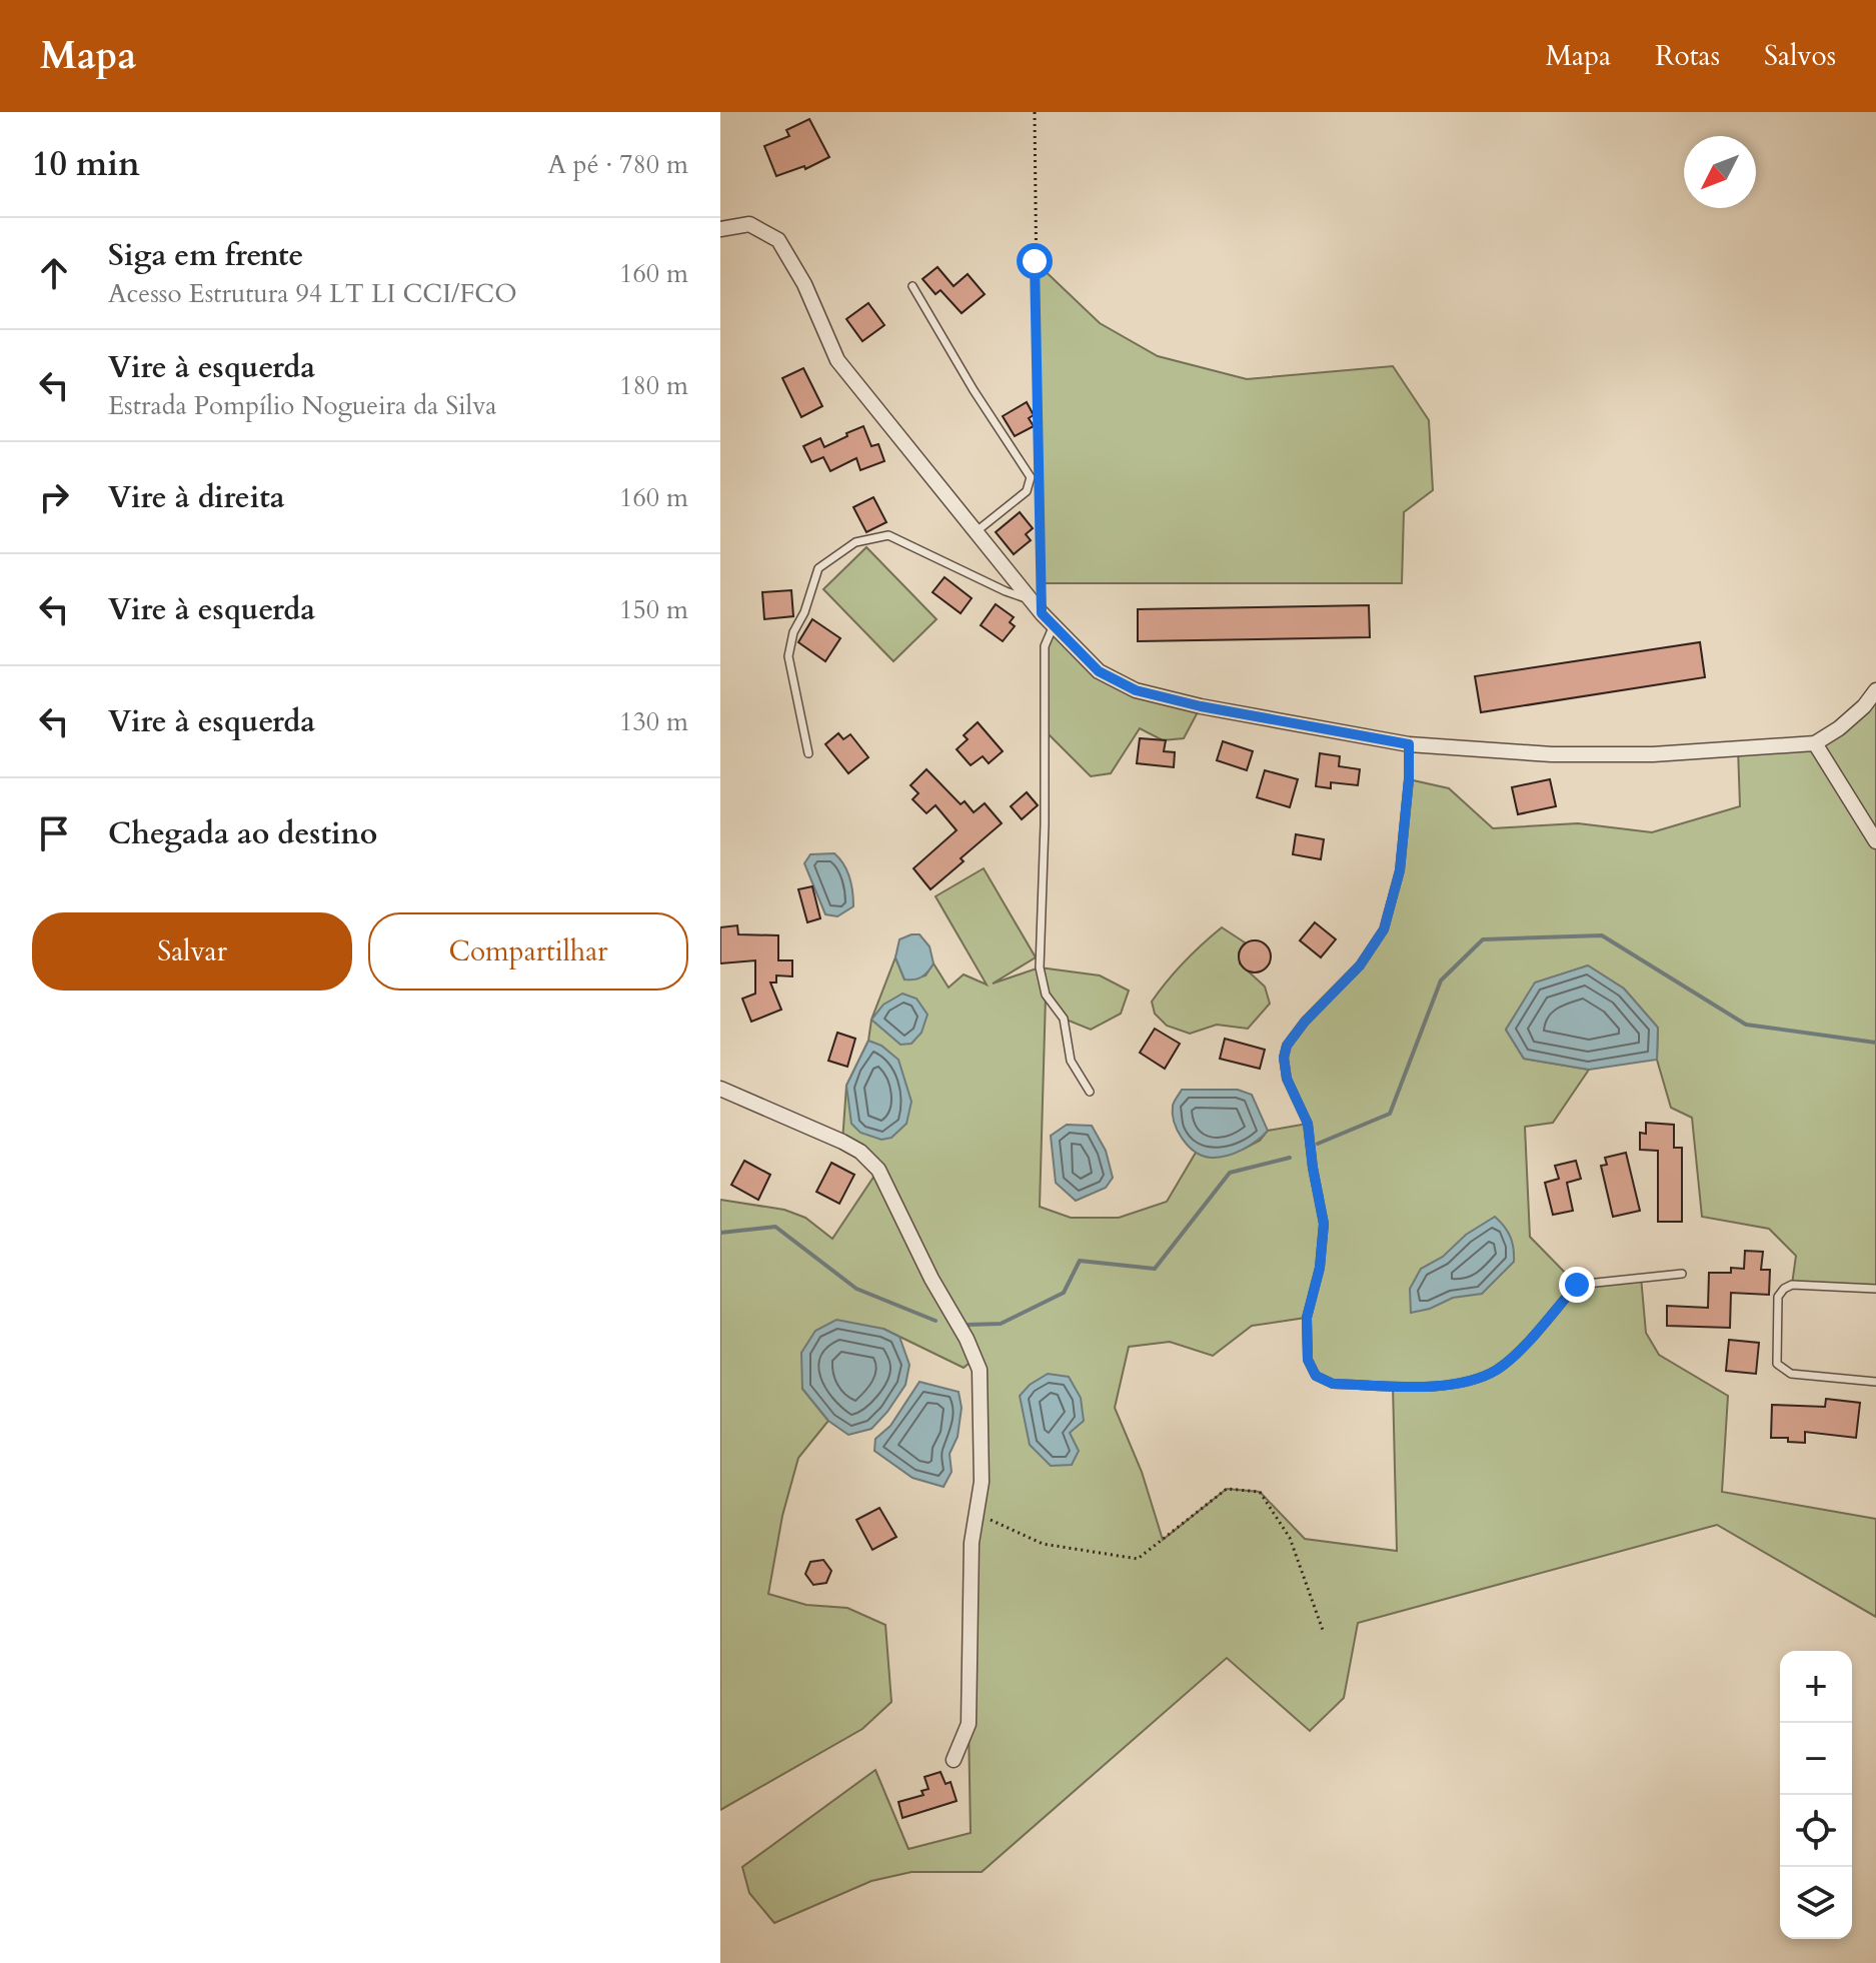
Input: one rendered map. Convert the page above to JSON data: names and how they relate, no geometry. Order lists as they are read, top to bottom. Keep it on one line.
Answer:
{"north":"bottom left","page":{"header":"Mapa","nav":["Mapa","Rotas","Salvos"],"heading":["10 min","A pé · 780 m"],"list":[["Siga em frente","Acesso Estrutura 94 LT LI CCI/FCO","160 m"],["Vire à esquerda","Estrada Pompílio Nogueira da Silva","180 m"],["Vire à direita","160 m"],["Vire à esquerda","150 m"],["Vire à esquerda","130 m"],"Chegada ao destino"],"buttons":["Salvar","Compartilhar"],"map_buttons":["+","−"]}}
